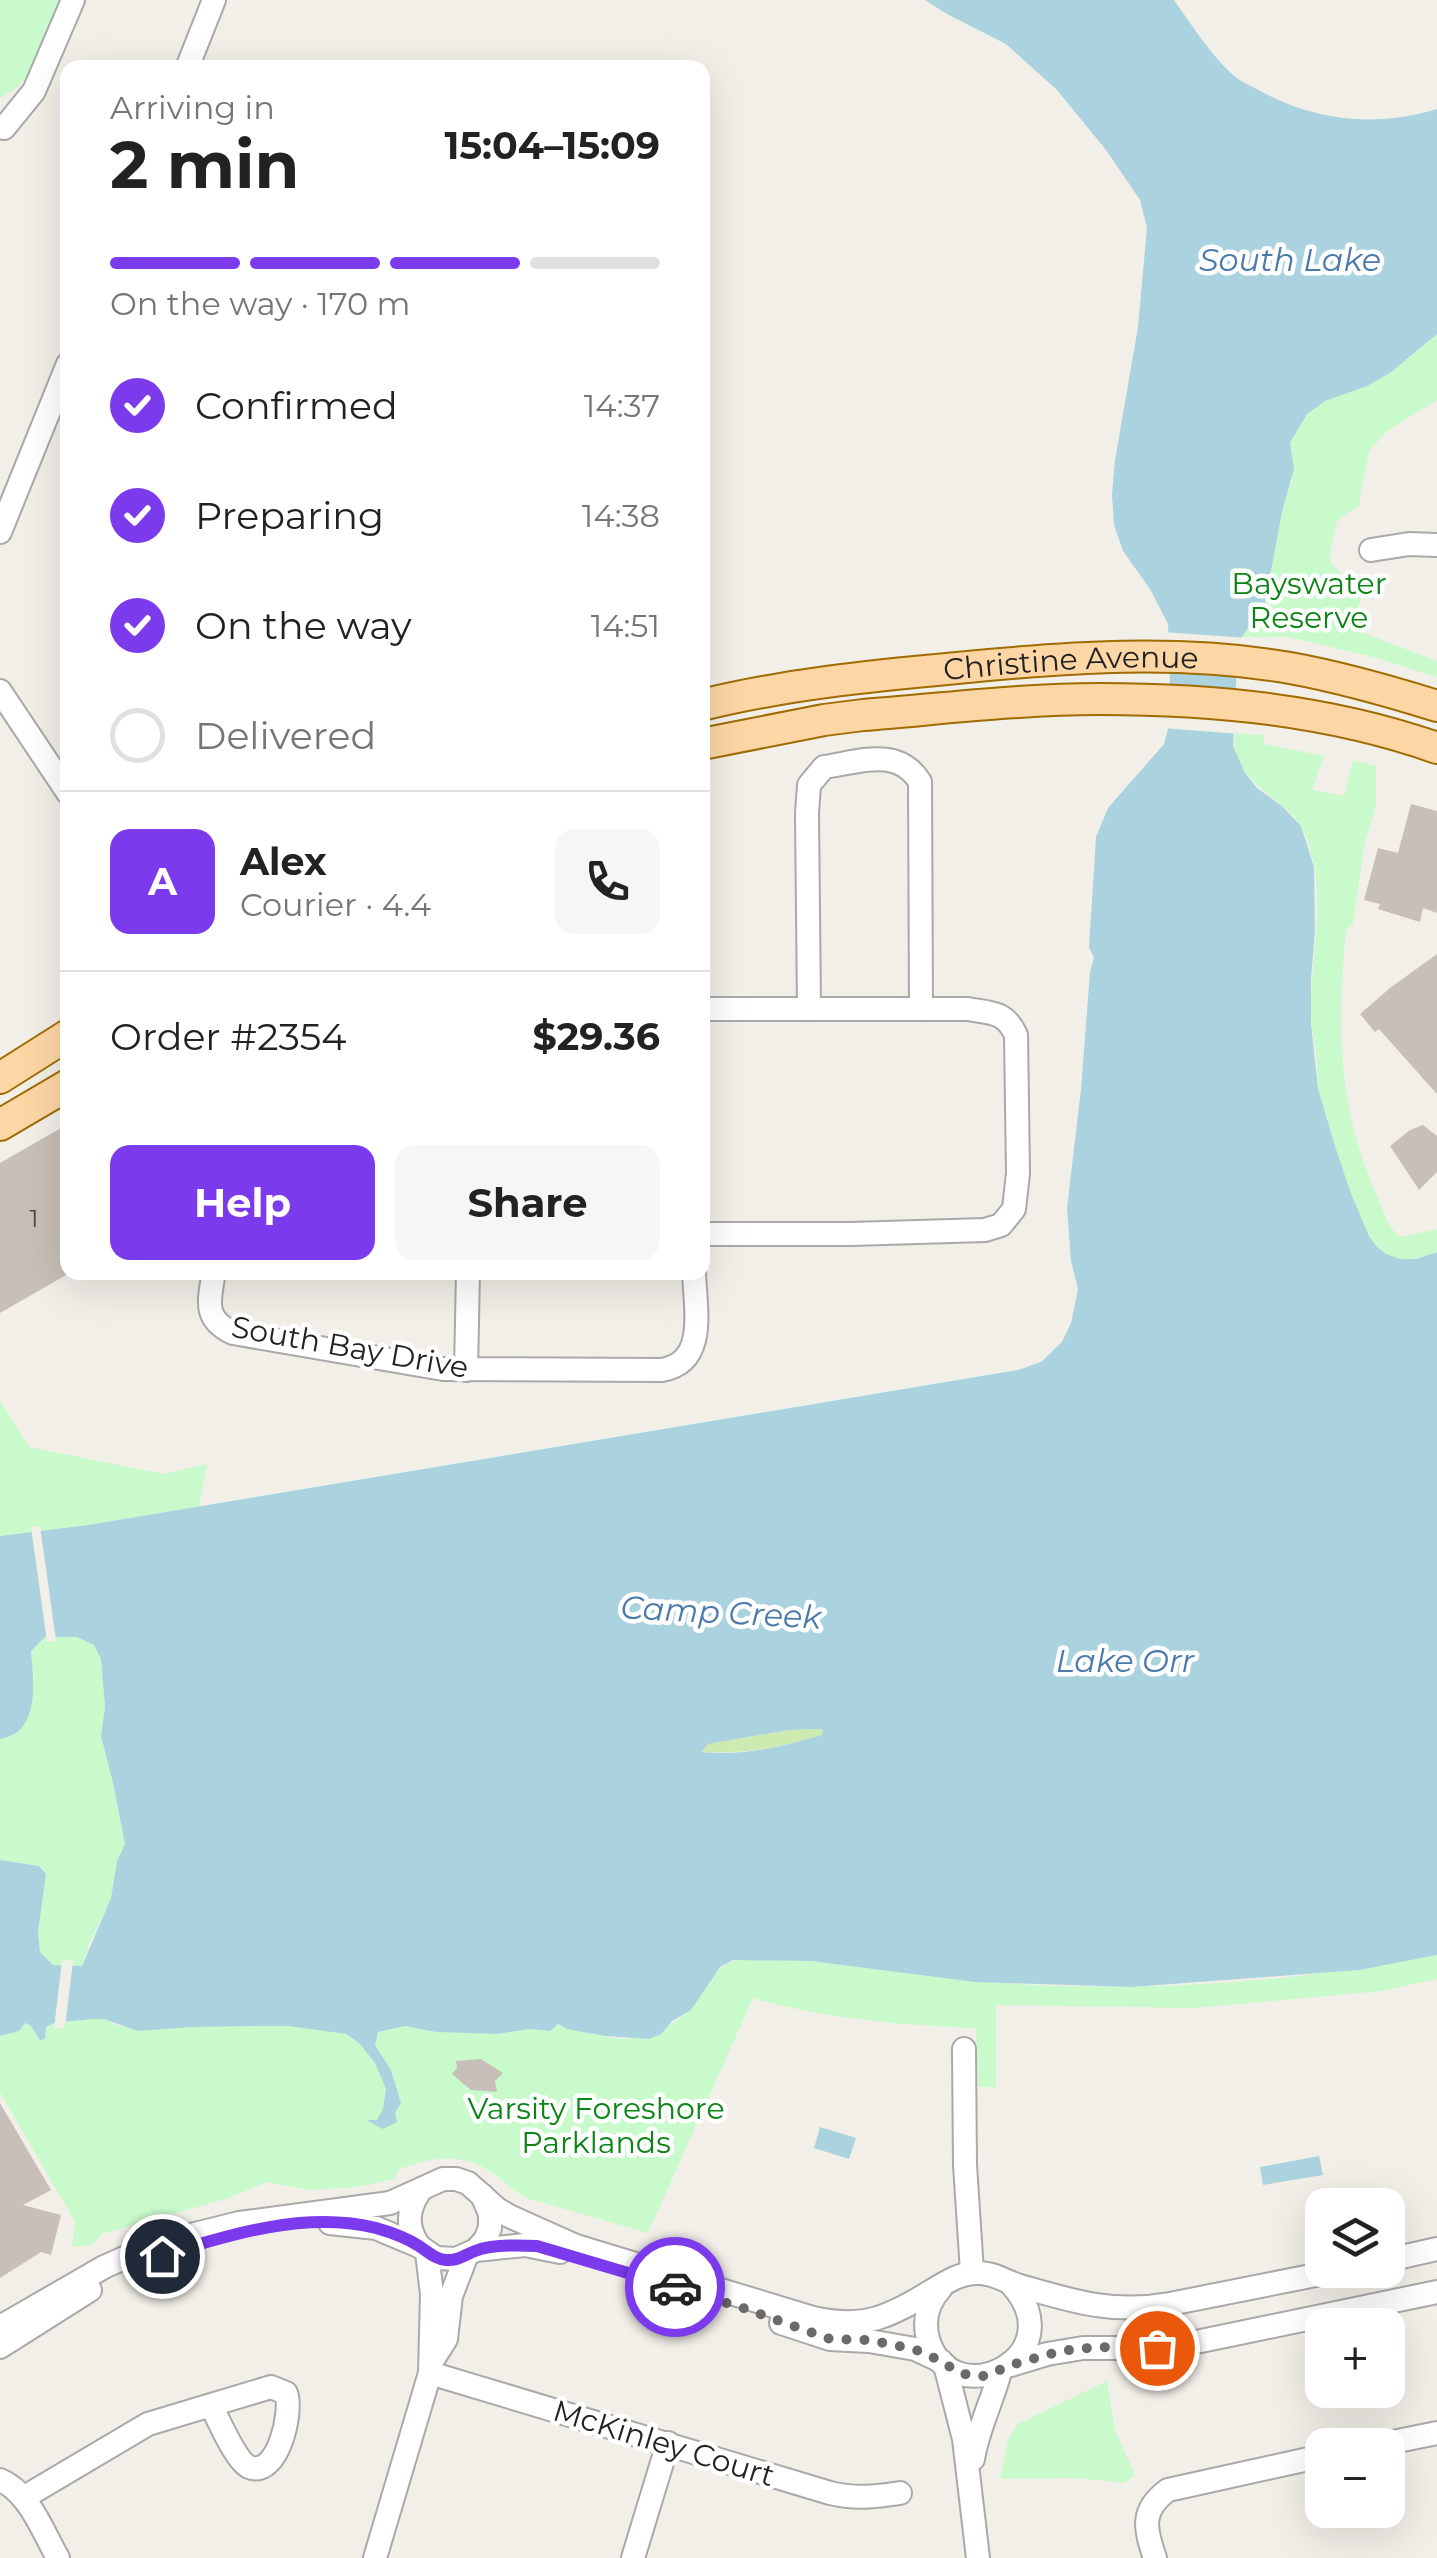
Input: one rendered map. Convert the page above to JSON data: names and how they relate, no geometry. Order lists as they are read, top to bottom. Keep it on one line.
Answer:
{"streets":{"main road":["Christine Avenue"],"street":["South Bay Drive","McKinley Court"]},"water":["South Lake","Camp Creek","Lake Orr"],"parks":["Bayswater Reserve","Varsity Foreshore Parklands"],"house_numbers":["1"],"page":{"heading":["2 min","Arriving in","15:04–15:09"],"panel":["Alex","Courier · 4.4","Order #2354","$29.36"],"bar":"On the way · 170 m","list":[["Confirmed","14:37"],["Preparing","14:38"],["On the way","14:51"],"Delivered"],"round":"A","buttons":["Help","Share"],"map_buttons":["+","−"]}}
